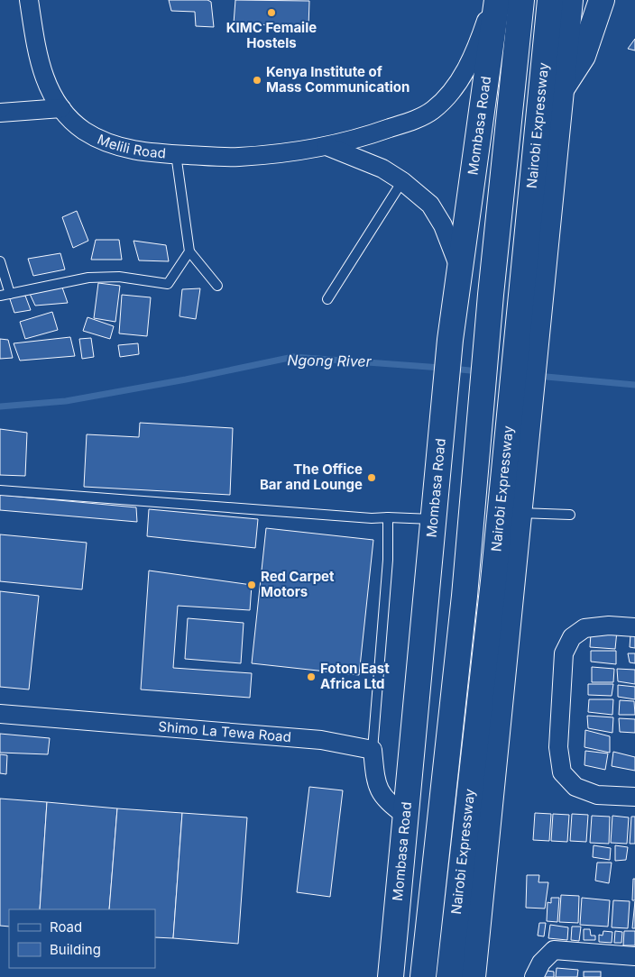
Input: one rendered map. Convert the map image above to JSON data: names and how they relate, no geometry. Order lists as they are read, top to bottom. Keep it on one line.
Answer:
{"streets":{"highway":["Mombasa Road","Nairobi Expressway"],"street":["Melili Road","Shimo La Tewa Road"]},"crossings":[["Mombasa Road","Melili Road"]],"water":["Ngong River"],"places":["KIMC Femaile Hostels","Kenya Institute of Mass Communication","The Office Bar and Lounge","Red Carpet Motors","Foton East Africa Ltd"],"legend":["Road","Building"]}
